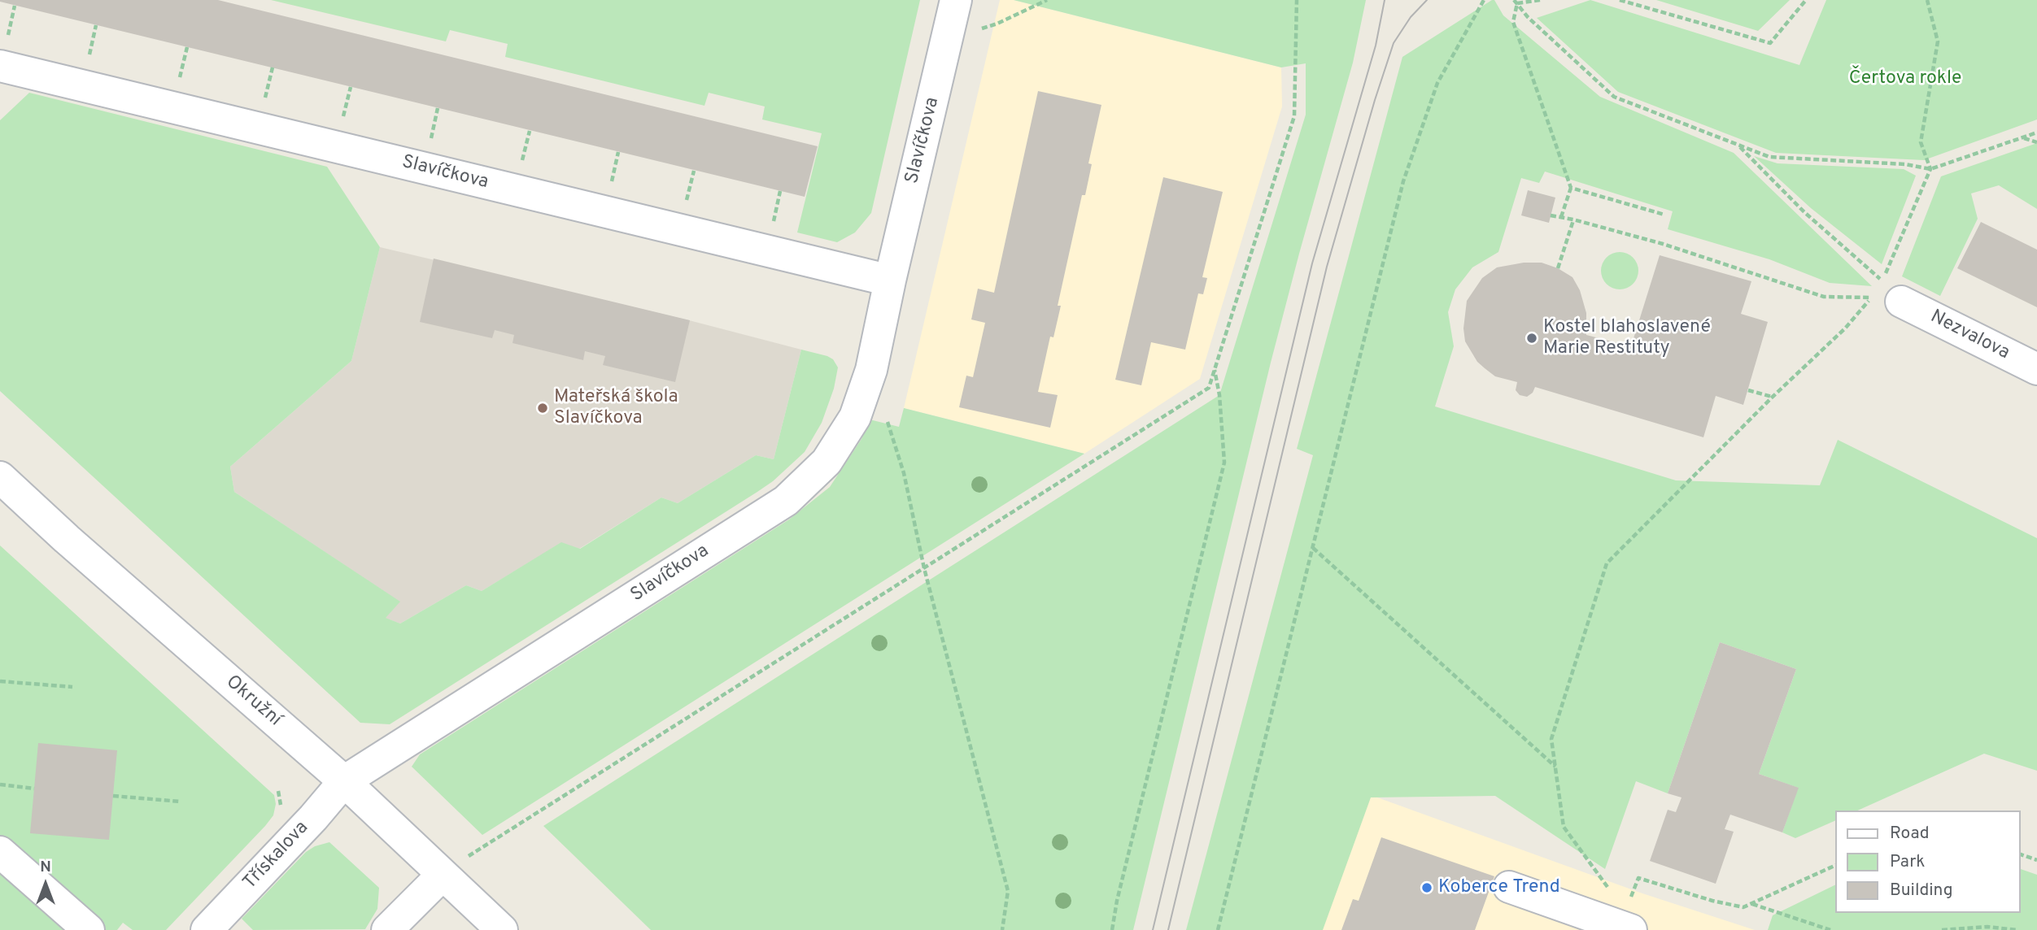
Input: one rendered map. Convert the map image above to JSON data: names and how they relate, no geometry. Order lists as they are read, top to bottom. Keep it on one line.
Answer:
{"streets":{"street":["Slavíčkova","Nezvalova","Okružní","Třískalova"]},"crossings":[["Slavíčkova","Okružní"],["Slavíčkova","Třískalova"],["Okružní","Třískalova"]],"parks":["Čertova rokle"],"places":["Kostel blahoslavené Marie Restituty","Mateřská škola Slavíčkova","Koberce Trend"],"legend":["Road","Park","Building"],"north":"top"}
